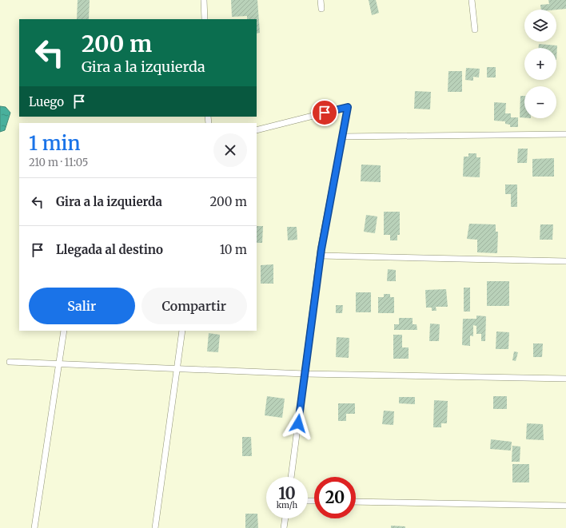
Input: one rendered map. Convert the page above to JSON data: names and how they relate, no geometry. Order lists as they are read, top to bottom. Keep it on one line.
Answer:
{"page":{"map_buttons":["+","−"],"turn":["200 m","Gira a la izquierda"],"then":"Luego","heading":["1 min","210 m · 11:05"],"list":[{"name":"Gira a la izquierda","value":"200 m"},{"name":"Llegada al destino","value":"10 m"}],"buttons":["Salir","Compartir"],"speed":"10 km/h","limit":"20"}}
